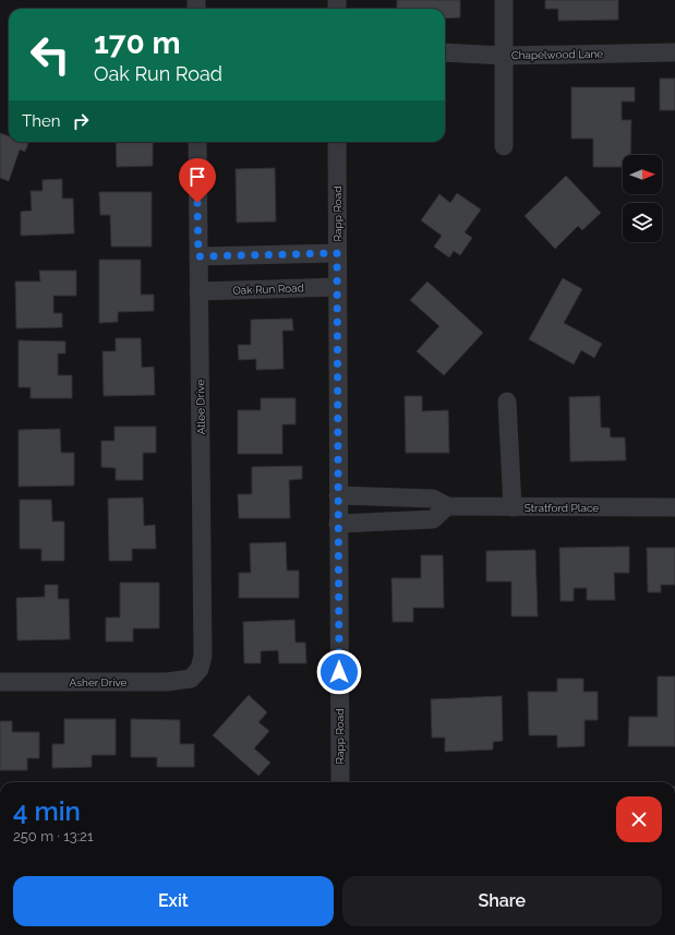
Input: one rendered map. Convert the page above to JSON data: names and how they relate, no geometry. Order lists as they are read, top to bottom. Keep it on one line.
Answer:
{"streets":{"street":["Chapelwood Lane","Rapp Road","Oak Run Road","Atlee Drive","Stratford Place","Asher Drive"]},"crossings":[["Rapp Road","Oak Run Road"],["Rapp Road","Stratford Place"],["Oak Run Road","Atlee Drive"],["Atlee Drive","Asher Drive"]],"north":"right","page":{"turn":["170 m","Oak Run Road"],"then":"Then","heading":["4 min","250 m · 13:21"],"buttons":["Exit","Share"]}}
